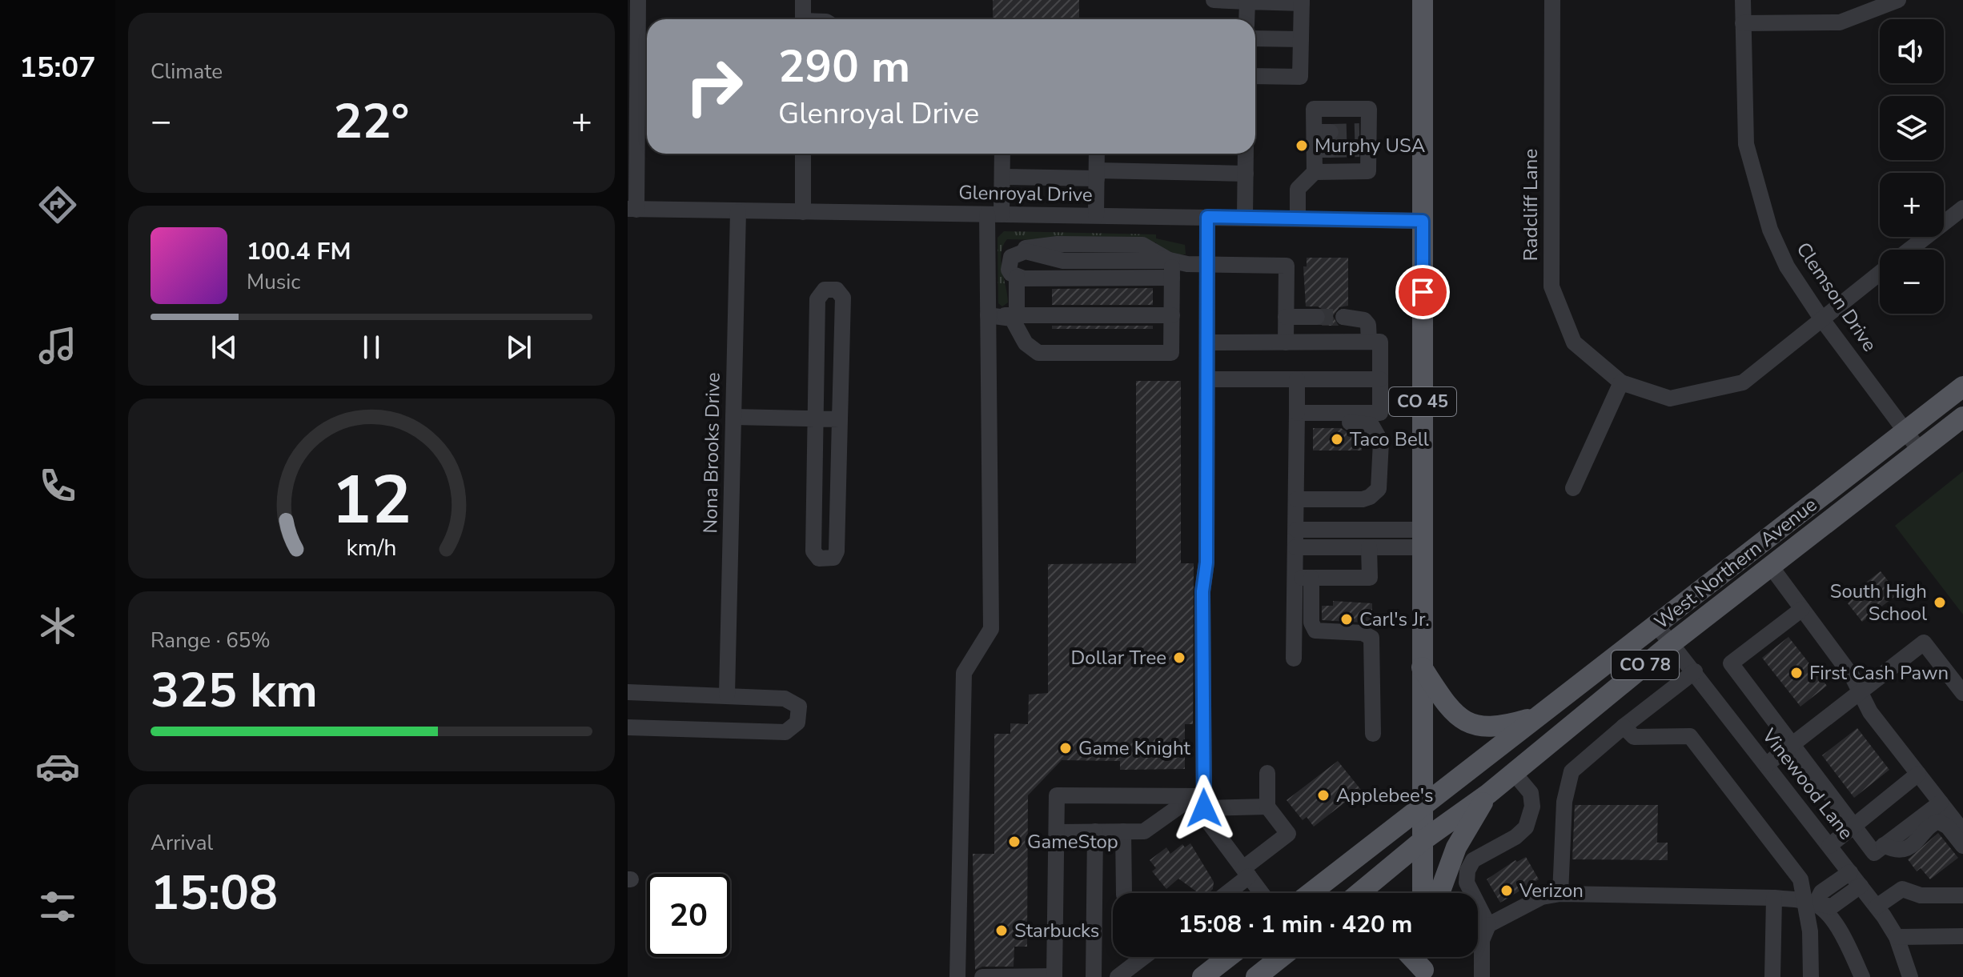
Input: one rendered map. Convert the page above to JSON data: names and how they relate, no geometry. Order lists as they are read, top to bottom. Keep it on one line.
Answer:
{"streets":{"main road":["CO 45","West Northern Avenue","CO 78"],"street":["Glenroyal Drive","Radcliff Lane","Clemson Drive","Nona Brooks Drive","Vinewood Lane"]},"crossings":[["Glenroyal Drive","CO 45"],["Glenroyal Drive","Nona Brooks Drive"],["Radcliff Lane","Clemson Drive"],["Clemson Drive","West Northern Avenue"],["CO 45","West Northern Avenue"],["West Northern Avenue","Vinewood Lane"]],"places":["Murphy USA","Taco Bell","South High School","Carl's Jr.","Dollar Tree","First Cash Pawn","Game Knight","Applebee's","GameStop","Verizon","Starbucks"],"page":{"tabs":"15:07","tile":["Climate",["Range · 65%","325 km"],["Arrival","15:08"]],"map_buttons":["+","−"],"turn":["290 m","Glenroyal Drive"],"heat":["−","22°","+"],"song":["100.4 FM","Music"],"limit":"20","trip":"15:08 · 1 min · 420 m","gauge":["12","km/h"]}}
